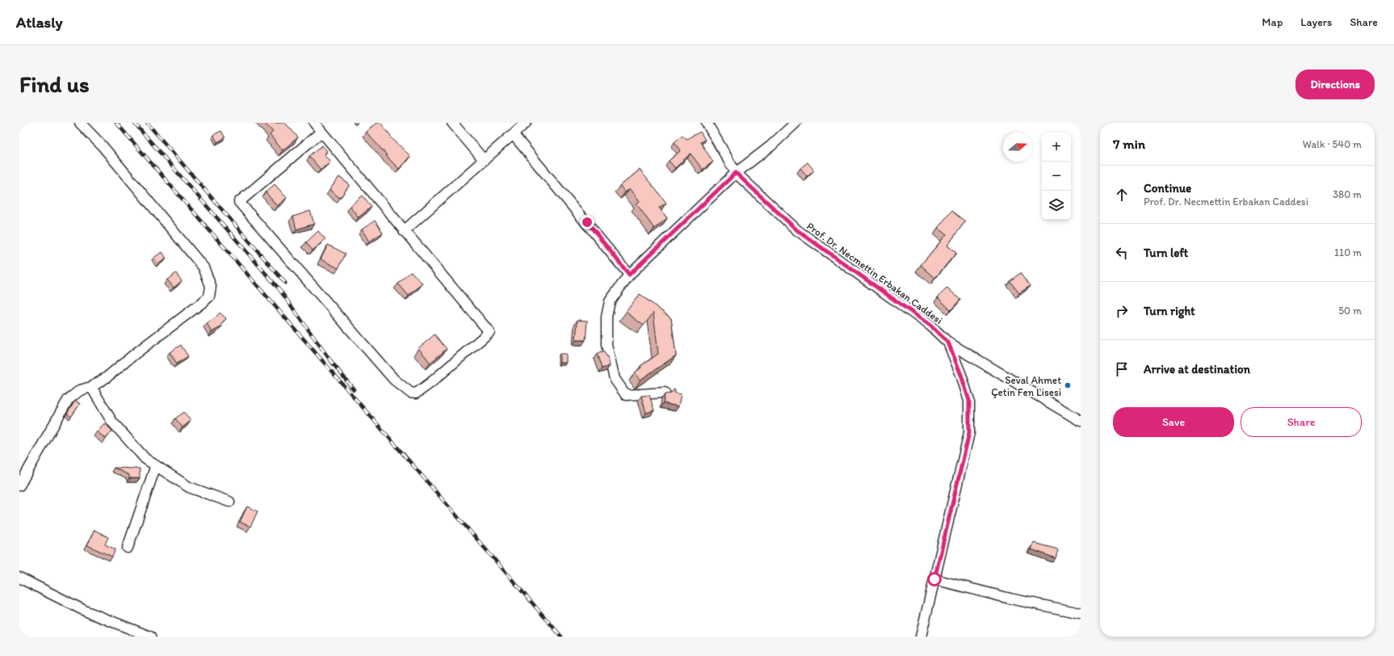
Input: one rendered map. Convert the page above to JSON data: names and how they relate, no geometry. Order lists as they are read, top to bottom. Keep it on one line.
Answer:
{"streets":{"street":["Prof. Dr. Necmettin Erbakan Caddesi"]},"places":["Seval Ahmet Çetin Fen Lisesi"],"north":"right","page":{"header":"Atlasly","nav":["Map","Layers","Share"],"buttons":["Directions",["Save","Share"]],"title":"Find us","heading":["7 min","Walk · 540 m"],"map_buttons":["+","−"],"list":[["Continue","Prof. Dr. Necmettin Erbakan Caddesi","380 m"],["Turn left","110 m"],["Turn right","50 m"],"Arrive at destination"]}}
